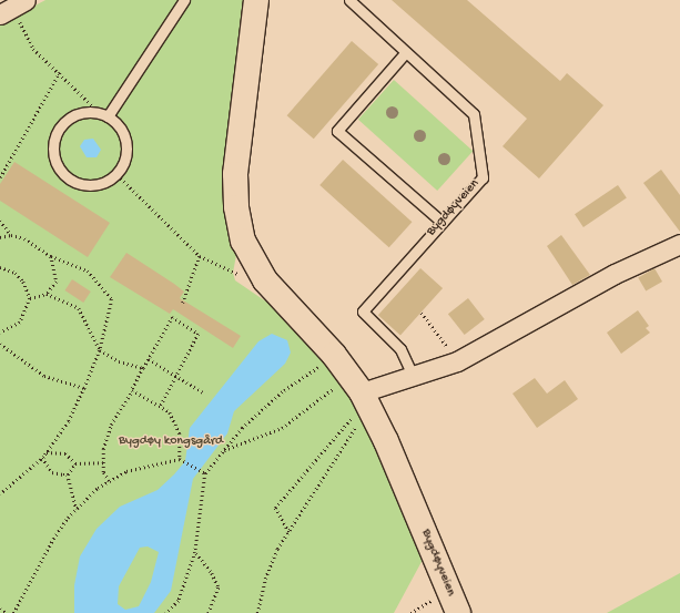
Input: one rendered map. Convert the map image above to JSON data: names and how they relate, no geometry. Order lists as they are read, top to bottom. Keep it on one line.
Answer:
{"streets":{"street":["Bygdøyveien"]},"parks":["Bygdøy kongsgård"]}
